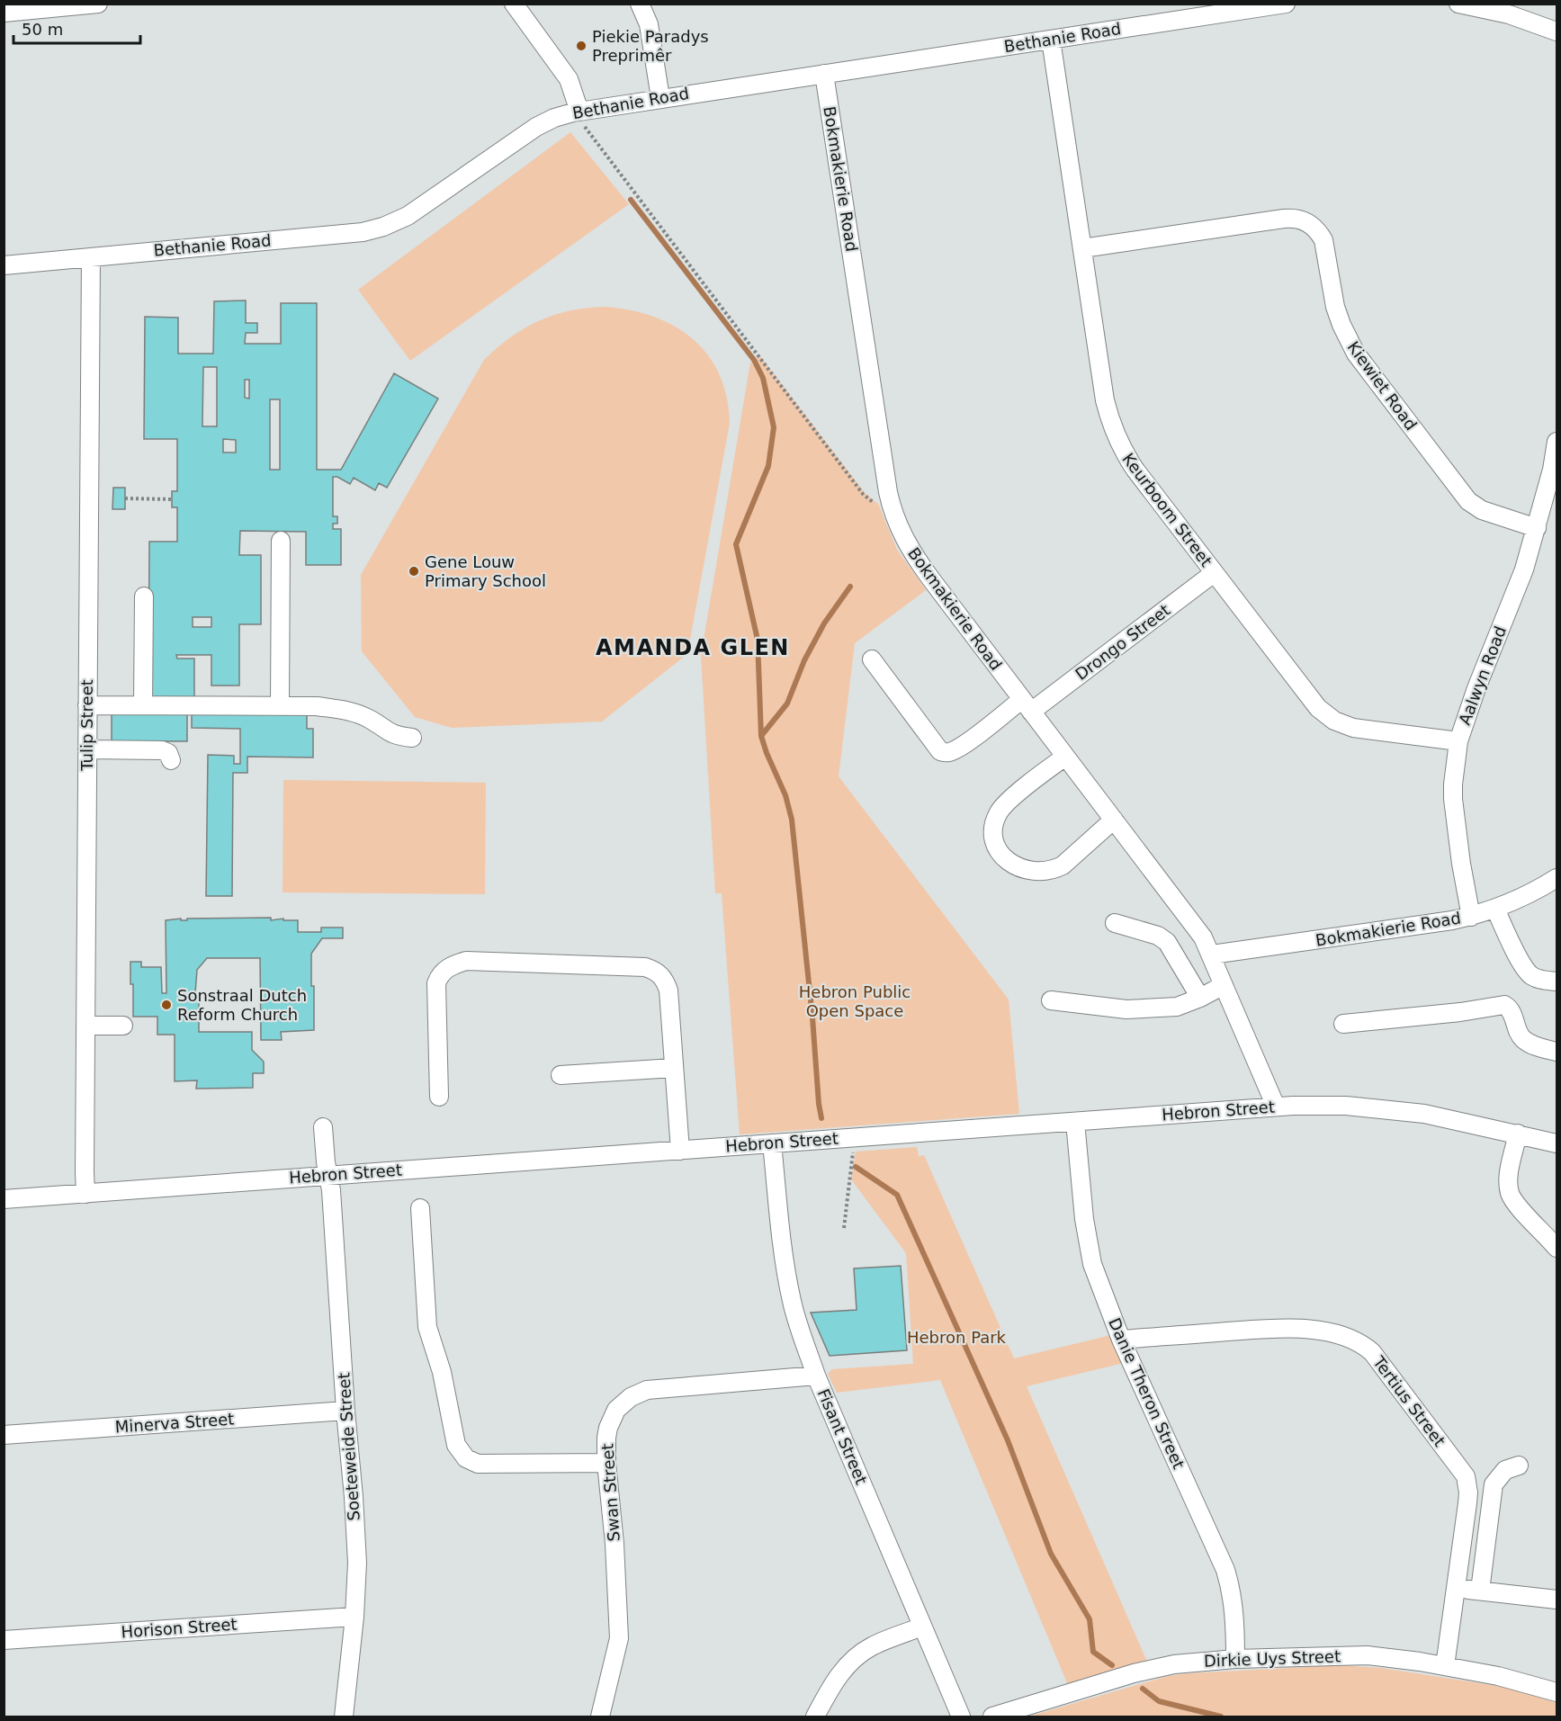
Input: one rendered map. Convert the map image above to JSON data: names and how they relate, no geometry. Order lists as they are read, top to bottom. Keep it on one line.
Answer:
{"streets":{"street":["Bethanie Road","Bokmakierie Road","Kiewiet Road","Keurboom Street","Drongo Street","Aalwyn Road","Tulip Street","Hebron Street","Danie Theron Street","Tertius Street","Minerva Street","Fisant Street","Soeteweide Street","Swan Street","Horison Street","Dirkie Uys Street"]},"crossings":[["Bethanie Road","Bokmakierie Road"],["Bethanie Road","Keurboom Street"],["Bethanie Road","Tulip Street"],["Bokmakierie Road","Drongo Street"],["Bokmakierie Road","Aalwyn Road"],["Bokmakierie Road","Hebron Street"],["Kiewiet Road","Keurboom Street"],["Kiewiet Road","Aalwyn Road"],["Keurboom Street","Drongo Street"],["Keurboom Street","Aalwyn Road"],["Tulip Street","Hebron Street"],["Hebron Street","Danie Theron Street"],["Hebron Street","Fisant Street"],["Hebron Street","Soeteweide Street"],["Danie Theron Street","Tertius Street"],["Danie Theron Street","Dirkie Uys Street"],["Tertius Street","Dirkie Uys Street"],["Minerva Street","Soeteweide Street"],["Fisant Street","Swan Street"],["Soeteweide Street","Horison Street"]],"districts":["AMANDA GLEN"],"parks":["Hebron Public Open Space","Hebron Park"],"places":["Piekie Paradys Preprimêr","Gene Louw Primary School","Sonstraal Dutch Reform Church"],"scale_bar":"50 m"}
